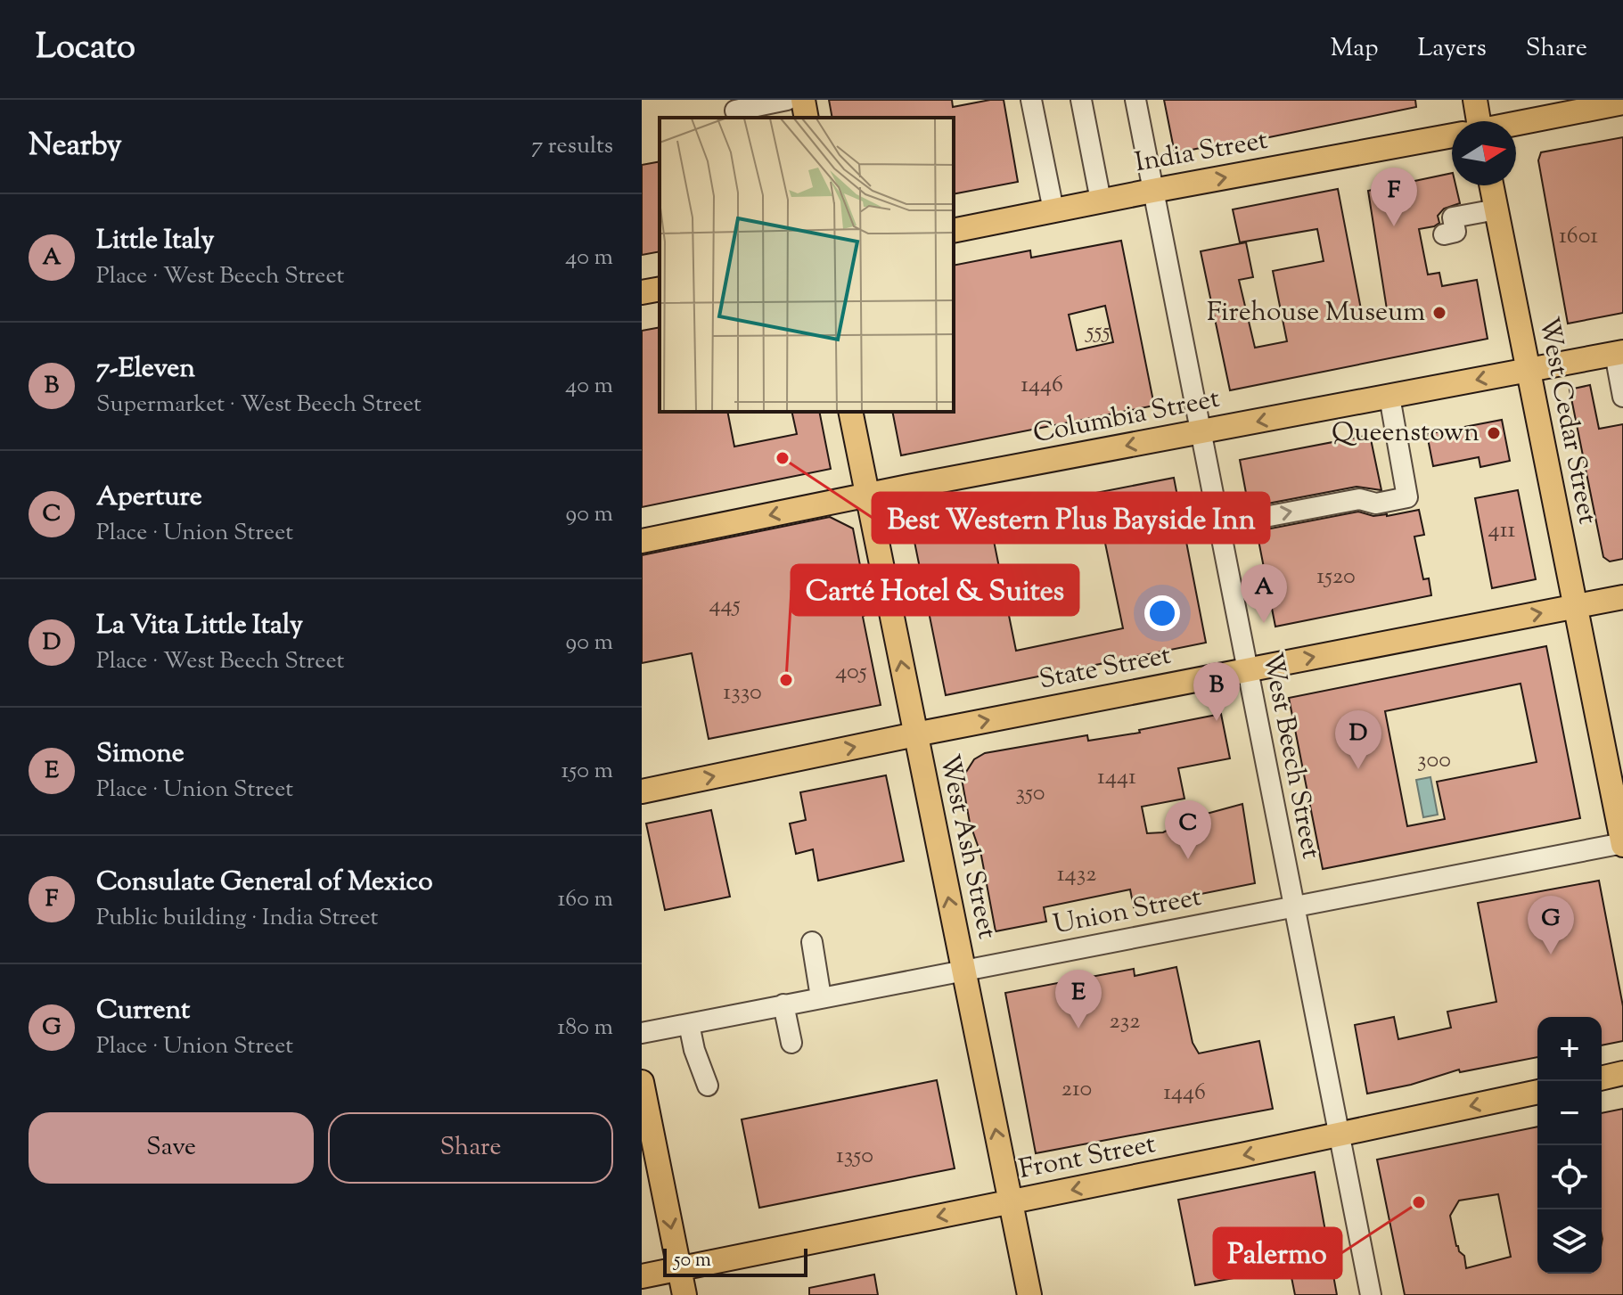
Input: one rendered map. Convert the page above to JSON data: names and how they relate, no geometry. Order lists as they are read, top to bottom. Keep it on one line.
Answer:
{"streets":{"main road":["India Street","Columbia Street","West Cedar Street","State Street","West Ash Street","Front Street"],"street":["West Beech Street","Union Street"]},"crossings":[["India Street","West Beech Street"],["Columbia Street","West Cedar Street"],["Columbia Street","West Beech Street"],["Columbia Street","West Ash Street"],["West Cedar Street","State Street"],["West Cedar Street","Union Street"],["State Street","West Beech Street"],["State Street","West Ash Street"],["West Beech Street","Union Street"],["West Beech Street","Front Street"],["West Ash Street","Union Street"],["West Ash Street","Front Street"]],"one_way":["India Street","Columbia Street","State Street","West Ash Street","Front Street"],"places":["Firehouse Museum","Queenstown","Best Western Plus Bayside Inn","Carté Hotel & Suites","Palermo"],"house_numbers":["1601","555","1446","411","1520","445","405","1330","300","1441","350","1432","232","210","1446","1350"],"scale_bar":"50 m","north":"right","page":{"header":"Locato","nav":["Map","Layers","Share"],"heading":["Nearby","7 results"],"pins":["F","A","B","D","C","G","E"],"list":[{"mark":"A","name":"Little Italy","note":"Place · West Beech Street","value":"40 m"},{"mark":"B","name":"7-Eleven","note":"Supermarket · West Beech Street","value":"40 m"},{"mark":"C","name":"Aperture","note":"Place · Union Street","value":"90 m"},{"mark":"D","name":"La Vita Little Italy","note":"Place · West Beech Street","value":"90 m"},{"mark":"E","name":"Simone","note":"Place · Union Street","value":"150 m"},{"mark":"F","name":"Consulate General of Mexico","note":"Public building · India Street","value":"160 m"},{"mark":"G","name":"Current","note":"Place · Union Street","value":"180 m"}],"map_buttons":["+","−"],"buttons":["Save","Share"],"scale":"50 m"}}
